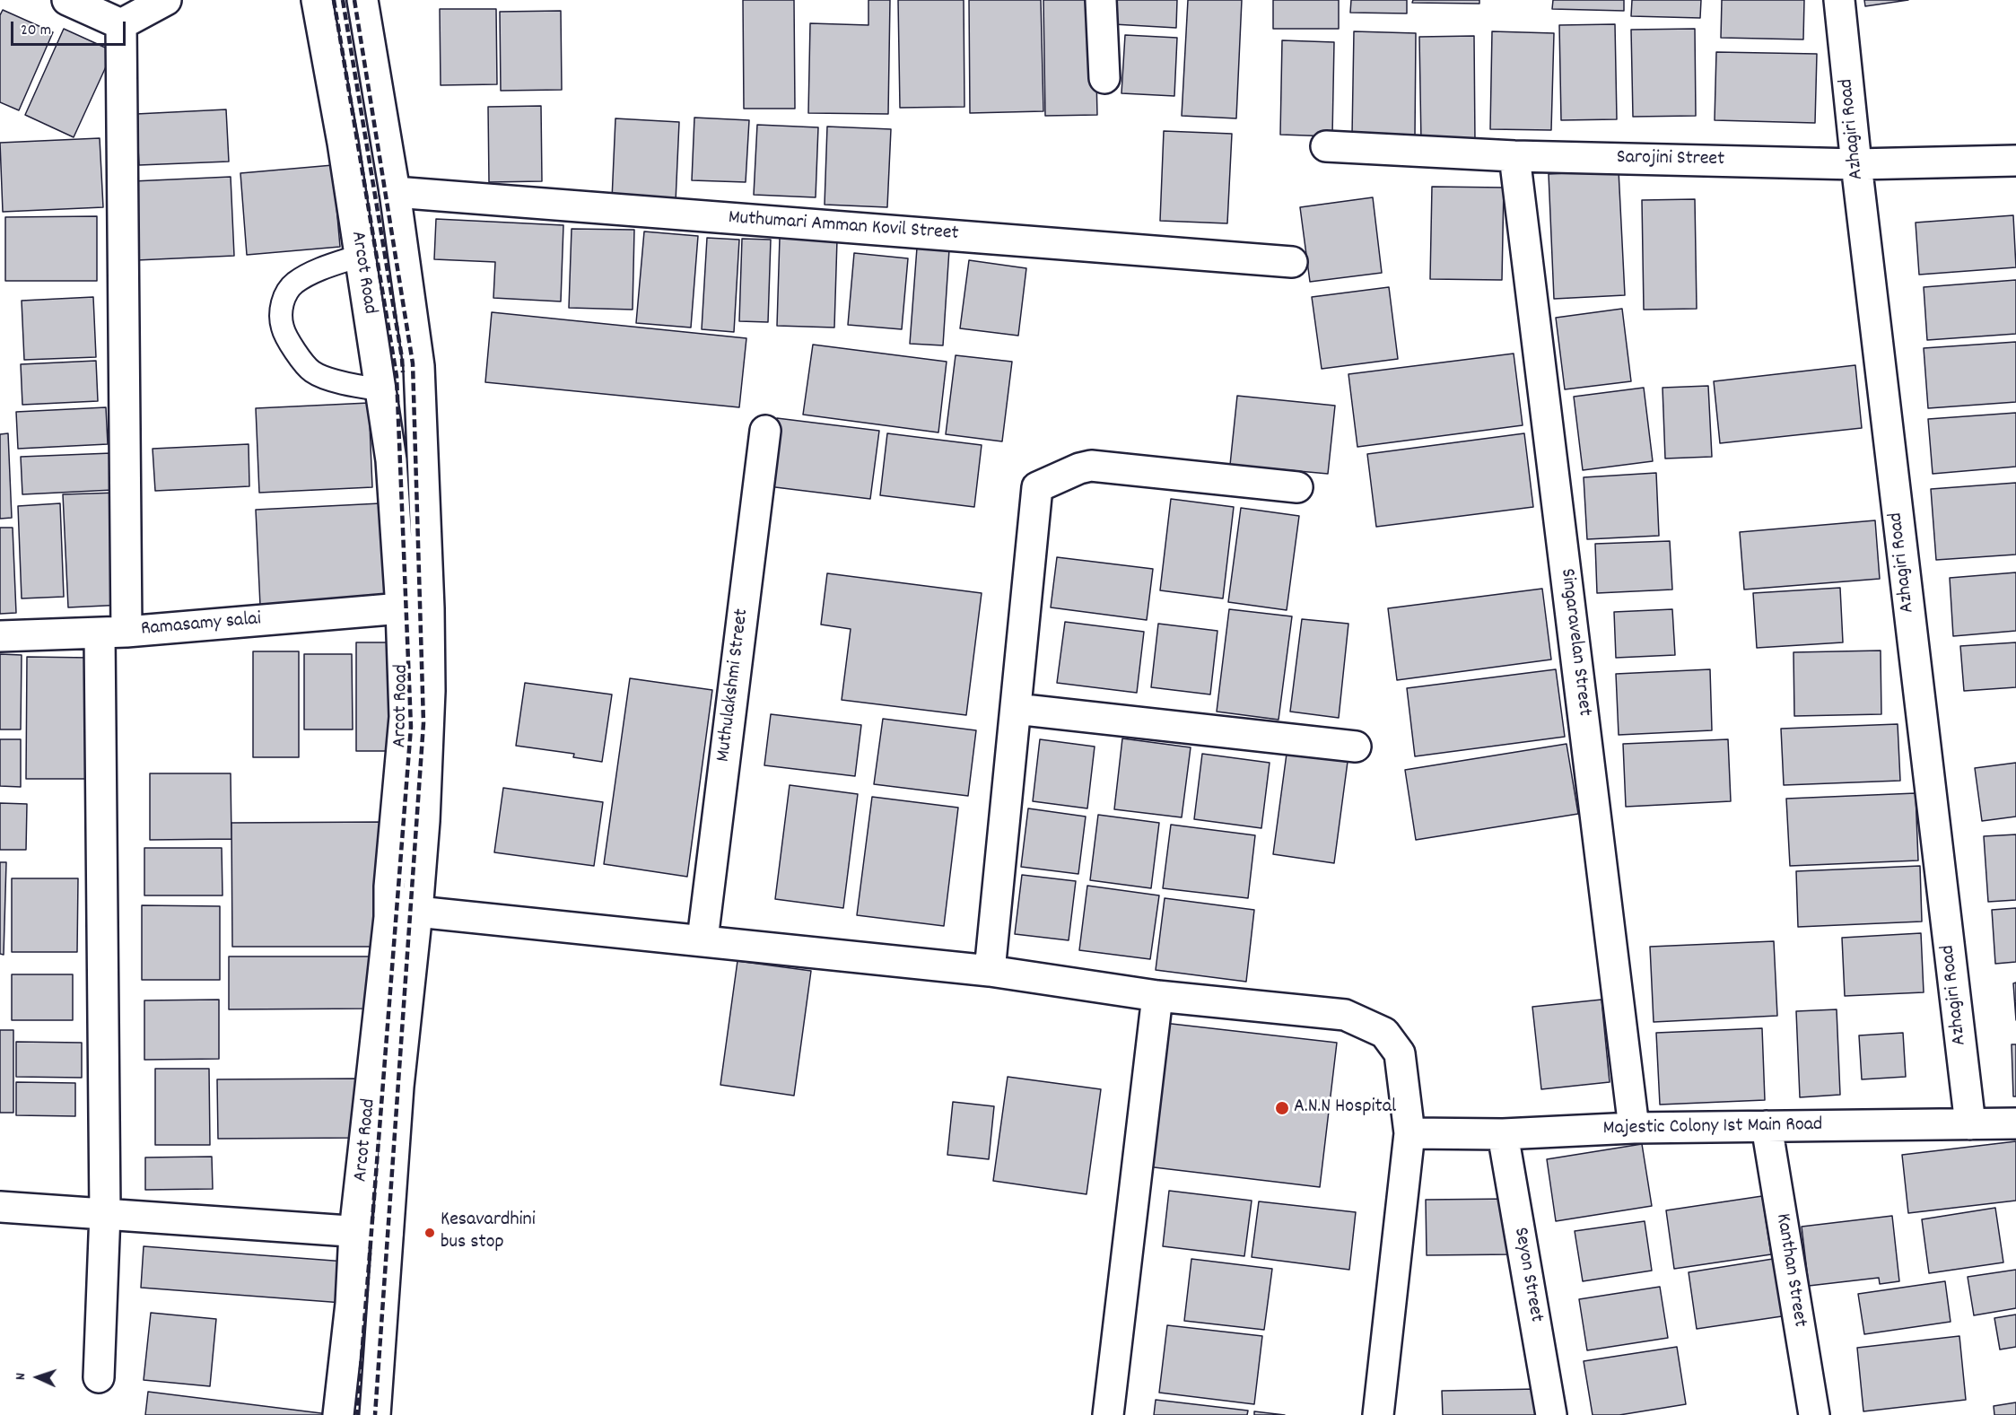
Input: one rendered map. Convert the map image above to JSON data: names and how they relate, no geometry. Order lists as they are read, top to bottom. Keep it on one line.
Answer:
{"streets":{"street":["Azhagiri Road","Sarojini Street","Muthumari Amman Kovil Street","Arcot Road","Ramasamy salai","Singaravelan Street","Muthulakshmi Street","Majestic Colony 1st Main Road","Kanthan Street","Seyon Street"]},"crossings":[["Azhagiri Road","Sarojini Street"],["Azhagiri Road","Majestic Colony 1st Main Road"],["Sarojini Street","Singaravelan Street"],["Muthumari Amman Kovil Street","Arcot Road"],["Arcot Road","Ramasamy salai"],["Singaravelan Street","Majestic Colony 1st Main Road"],["Majestic Colony 1st Main Road","Kanthan Street"],["Majestic Colony 1st Main Road","Seyon Street"]],"places":["A.N.N Hospital","Kesavardhini bus stop"],"scale_bar":"20 m","north":"left"}
